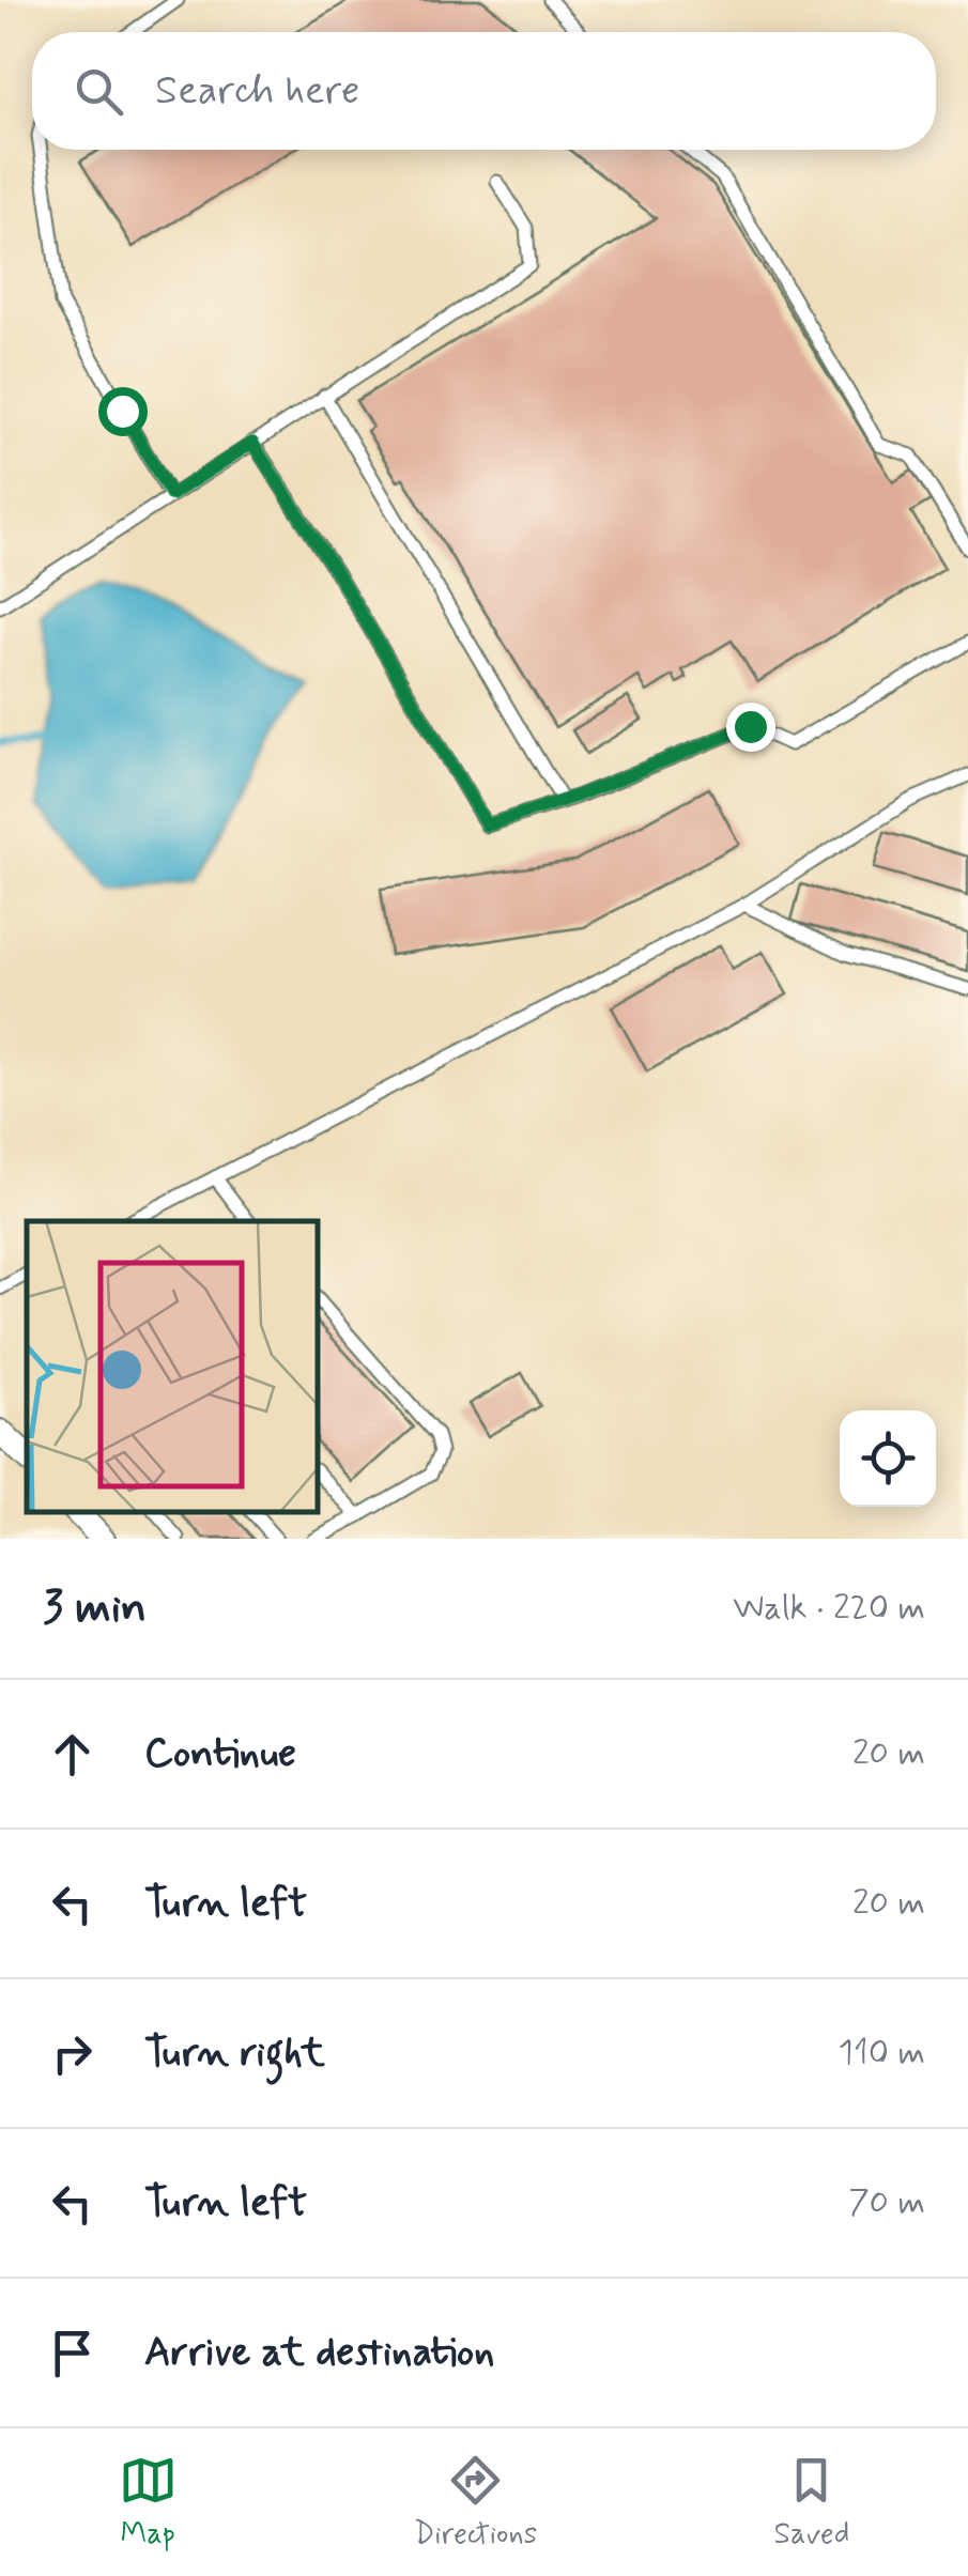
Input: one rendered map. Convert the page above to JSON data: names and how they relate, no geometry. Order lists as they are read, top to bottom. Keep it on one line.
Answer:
{"page":{"search":"Search here","heading":["3 min","Walk · 220 m"],"list":[["Continue","20 m"],["Turn left","20 m"],["Turn right","110 m"],["Turn left","70 m"],"Arrive at destination"],"nav":["Map","Directions","Saved"]}}
